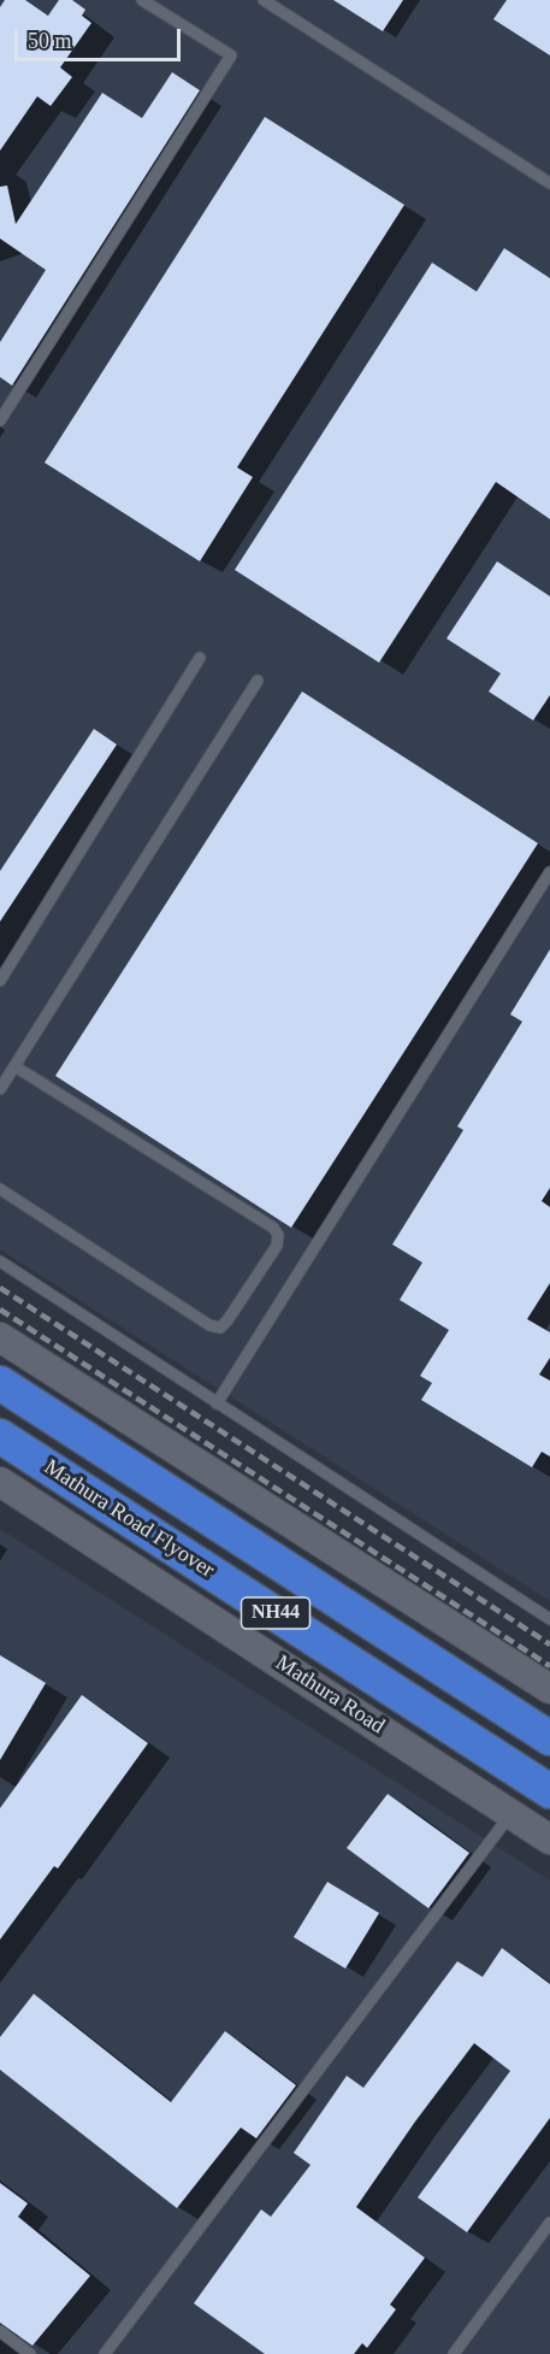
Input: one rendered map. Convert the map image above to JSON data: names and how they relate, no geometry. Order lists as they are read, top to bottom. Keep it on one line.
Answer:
{"streets":{"highway":["Mathura Road Flyover","NH44"],"main road":["Mathura Road"]},"scale_bar":"50 m"}
